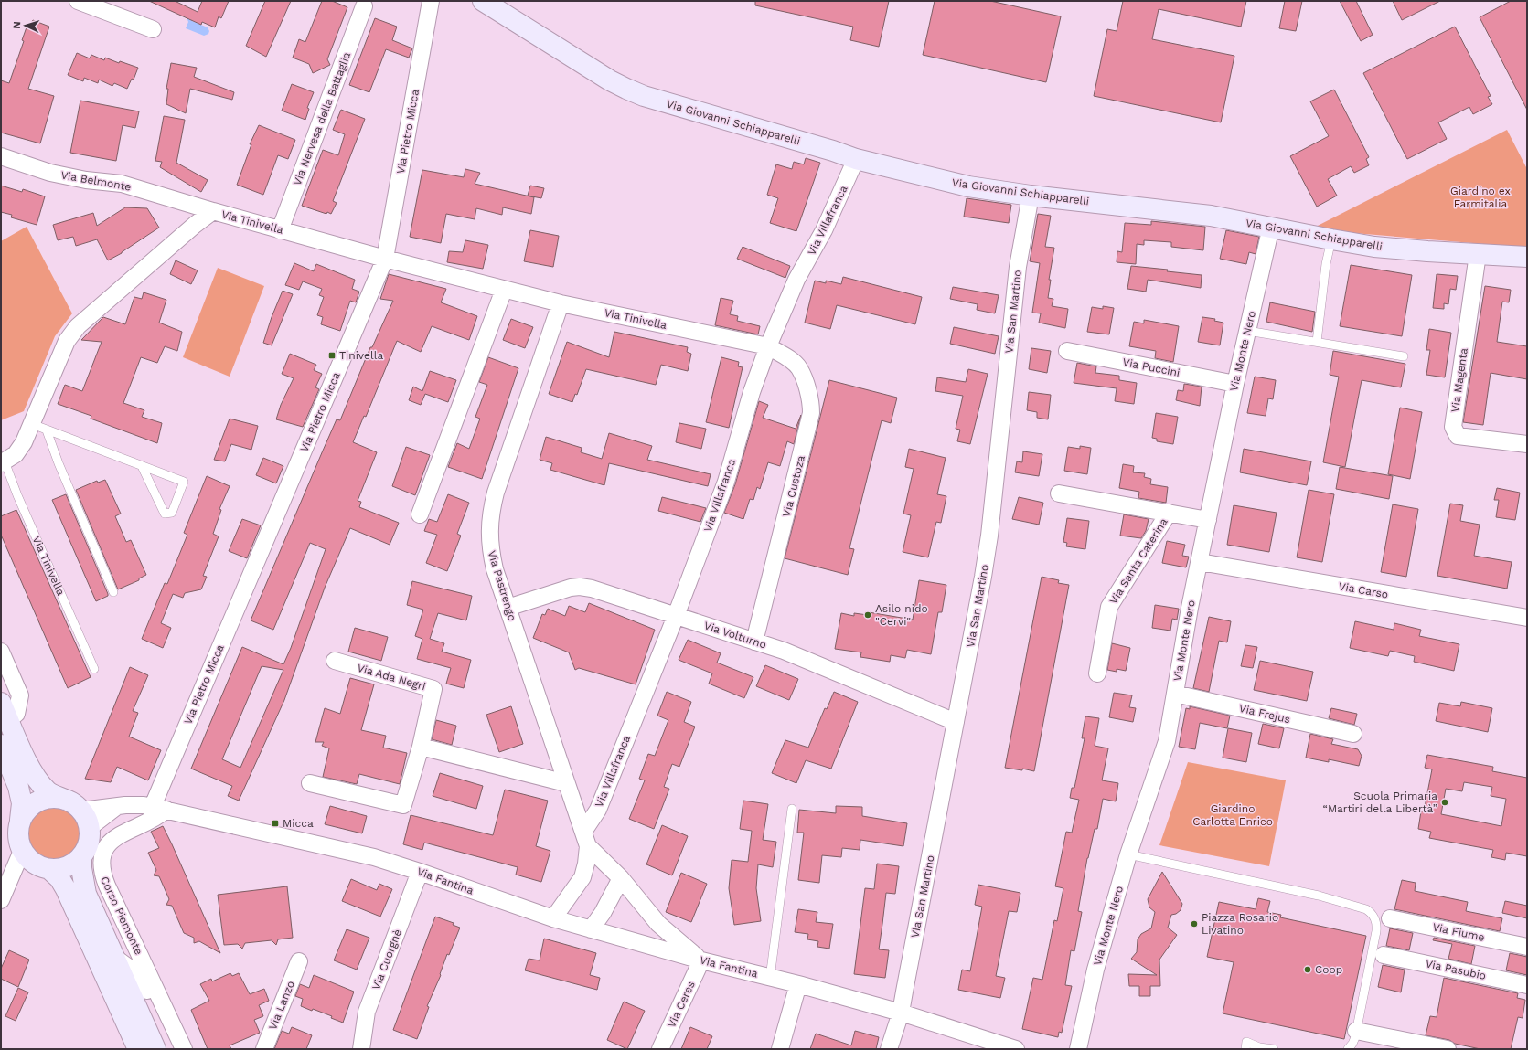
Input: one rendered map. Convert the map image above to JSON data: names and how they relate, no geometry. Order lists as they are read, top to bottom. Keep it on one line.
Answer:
{"streets":{"street":["Via Nervesa della Battaglia","Via Giovanni Schiapparelli","Via Pietro Micca","Via Belmonte","Via Villafranca","Via Tinivella","Via San Martino","Via Monte Nero","Via Puccini","Via Magenta","Via Custoza","Via Santa Caterina","Via Pastrengo","Via Carso","Via Volturno","Via Ada Negri","Via Frejus","Via Fantina","Corso Piemonte","Via Fiume","Via Cuorgnè","Via Pasubio","Via Ceres","Via Lanzo"]},"crossings":[["Via Nervesa della Battaglia","Via Tinivella"],["Via Giovanni Schiapparelli","Via Villafranca"],["Via Giovanni Schiapparelli","Via San Martino"],["Via Giovanni Schiapparelli","Via Monte Nero"],["Via Giovanni Schiapparelli","Via Magenta"],["Via Pietro Micca","Via Tinivella"],["Via Pietro Micca","Via Fantina"],["Via Pietro Micca","Corso Piemonte"],["Via Belmonte","Via Tinivella"],["Via Villafranca","Via Tinivella"],["Via Villafranca","Via Custoza"],["Via Villafranca","Via Pastrengo"],["Via Villafranca","Via Volturno"],["Via Tinivella","Via Custoza"],["Via Tinivella","Via Pastrengo"],["Via San Martino","Via Volturno"],["Via San Martino","Via Fantina"],["Via Monte Nero","Via Puccini"],["Via Monte Nero","Via Carso"],["Via Monte Nero","Via Frejus"],["Via Custoza","Via Volturno"],["Via Pastrengo","Via Volturno"],["Via Pastrengo","Via Fantina"],["Via Pastrengo","Via Ceres"],["Via Fantina","Corso Piemonte"],["Via Fantina","Via Cuorgnè"],["Via Fantina","Via Ceres"]],"parks":["Giardino ex Farmitalia","Giardino Carlotta Enrico"],"places":{"transit":["Tinivella","Micca"],"other":["Asilo nido \"Cervi\"","Scuola Primaria “Martiri della Libertà”","Piazza Rosario Livatino","Coop"]},"north":"left"}
